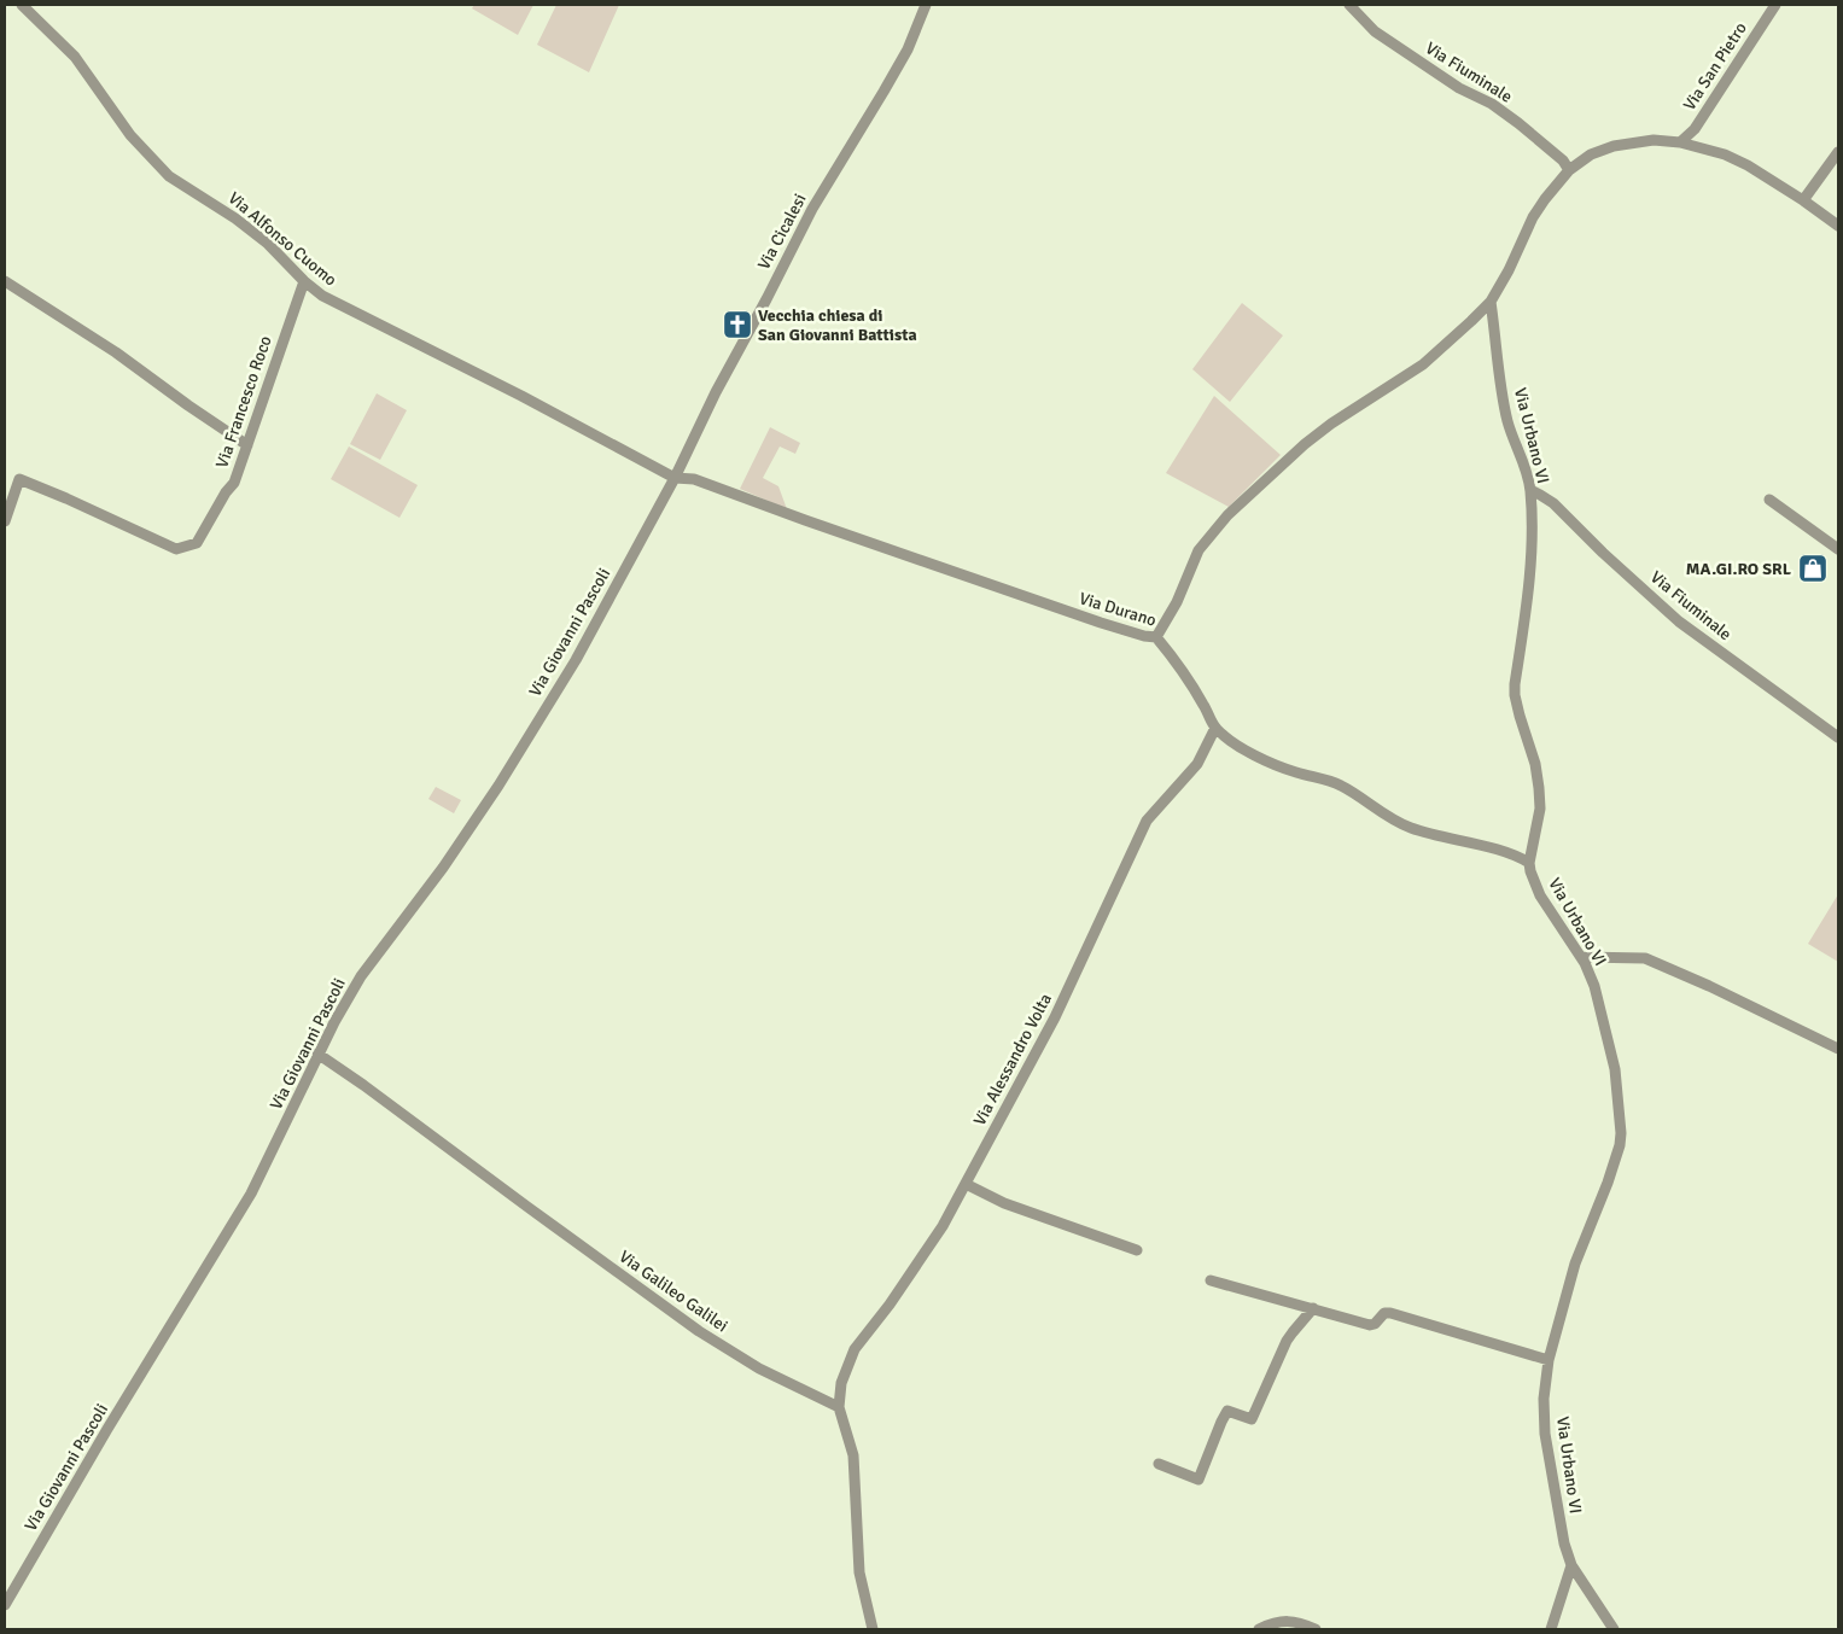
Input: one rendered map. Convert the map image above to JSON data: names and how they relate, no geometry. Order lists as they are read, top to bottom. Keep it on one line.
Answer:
{"streets":{"street":["Via San Pietro","Via Fiuminale","Via Cicalesi","Via Alfonso Cuomo","Via Francesco Roco","Via Urbano VI","Via Durano","Via Giovanni Pascoli","Via Alessandro Volta","Via Galileo Galilei"]},"crossings":[["Via Fiuminale","Via Urbano VI"],["Via Cicalesi","Via Alfonso Cuomo"],["Via Cicalesi","Via Durano"],["Via Cicalesi","Via Giovanni Pascoli"],["Via Alfonso Cuomo","Via Francesco Roco"],["Via Alfonso Cuomo","Via Durano"],["Via Alfonso Cuomo","Via Giovanni Pascoli"],["Via Urbano VI","Via Durano"],["Via Durano","Via Giovanni Pascoli"],["Via Durano","Via Alessandro Volta"],["Via Giovanni Pascoli","Via Galileo Galilei"],["Via Alessandro Volta","Via Galileo Galilei"]],"places":{"church":["Vecchia chiesa di San Giovanni Battista"],"shop":["MA.GI.RO SRL"]}}
